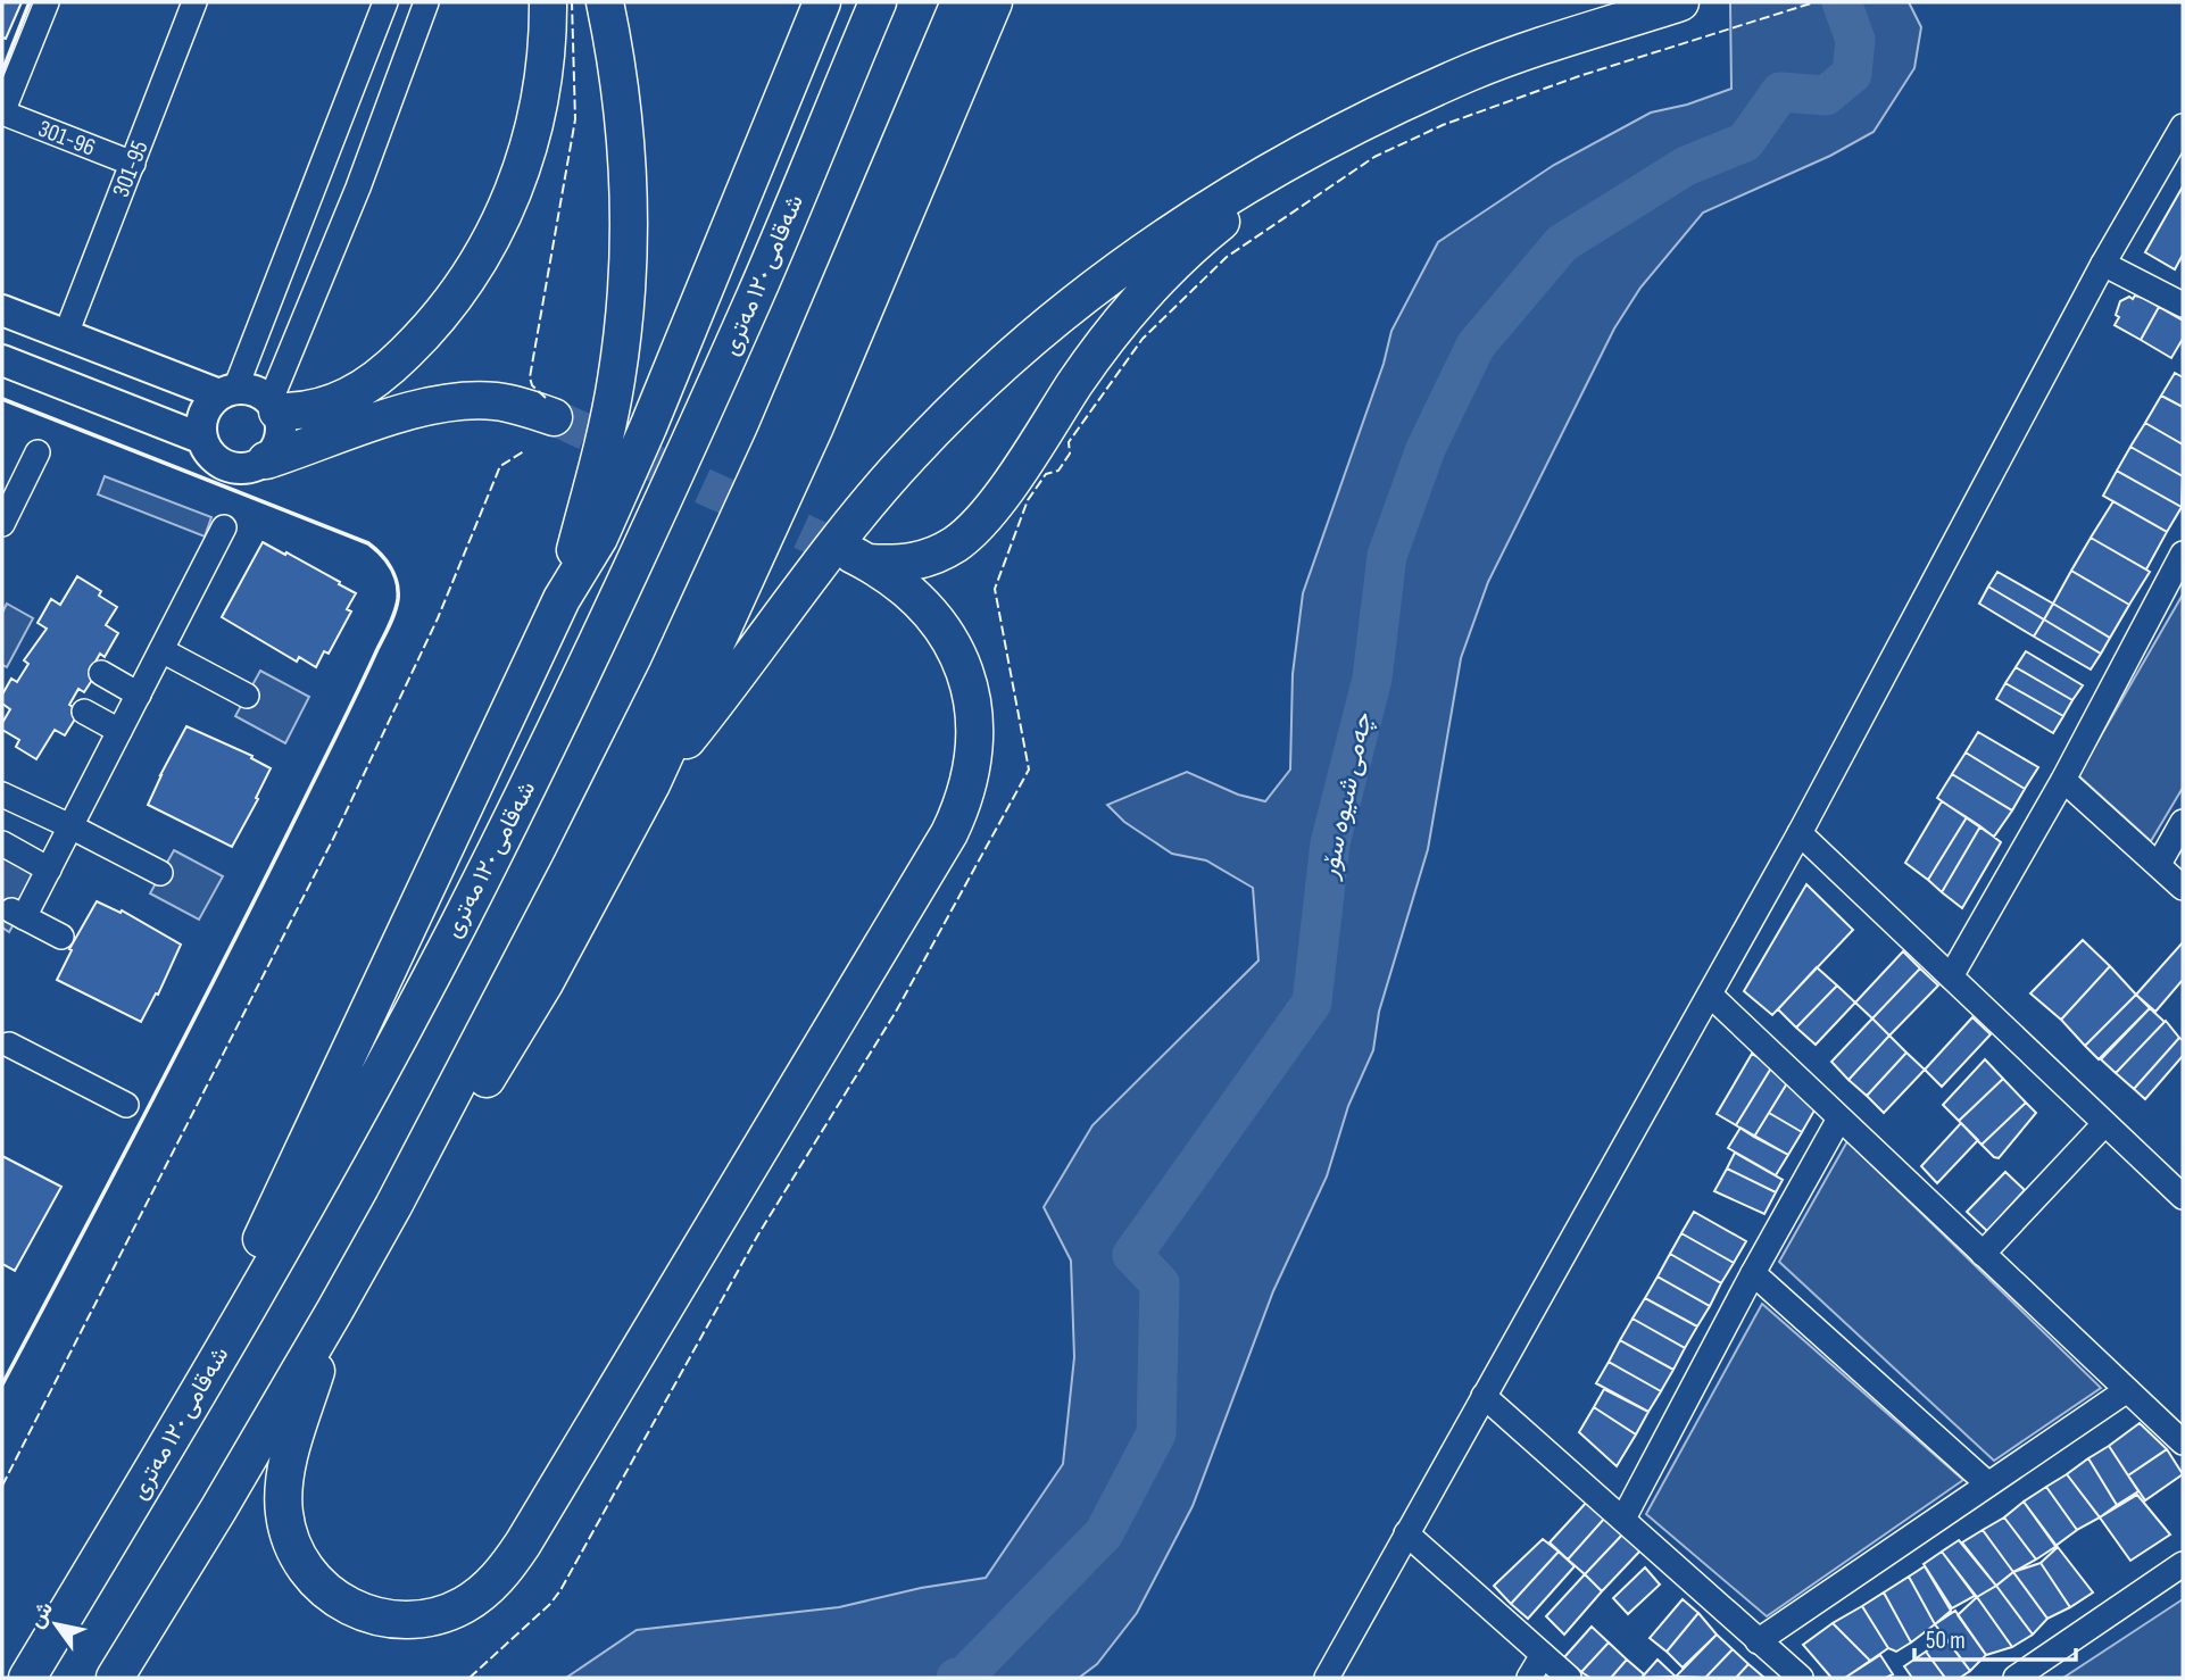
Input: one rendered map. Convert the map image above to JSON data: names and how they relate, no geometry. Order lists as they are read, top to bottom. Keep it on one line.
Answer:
{"streets":{"highway":["شەقامی ١٢٠ مەتری"],"street":["301-96","301-95"]},"crossings":[["301-96","301-95"]],"water":["چەمی شیوە سۆر"],"scale_bar":"50 m","north":"top left"}
